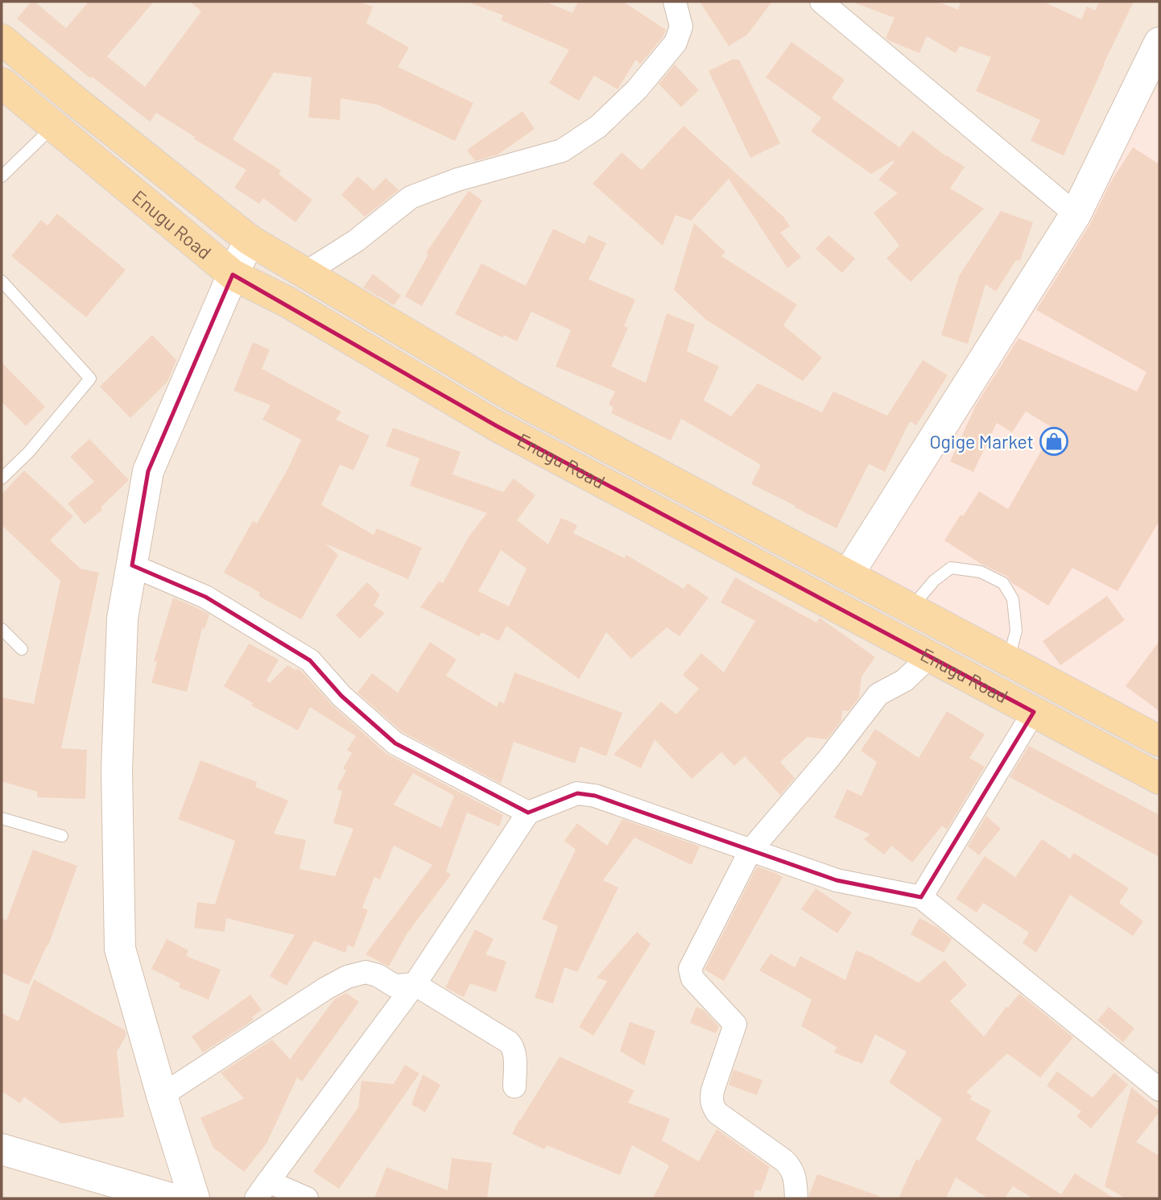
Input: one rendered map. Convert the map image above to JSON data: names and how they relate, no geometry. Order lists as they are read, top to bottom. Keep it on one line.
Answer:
{"streets":{"main road":["Enugu Road"]},"places":{"shop":["Ogige Market"]}}
